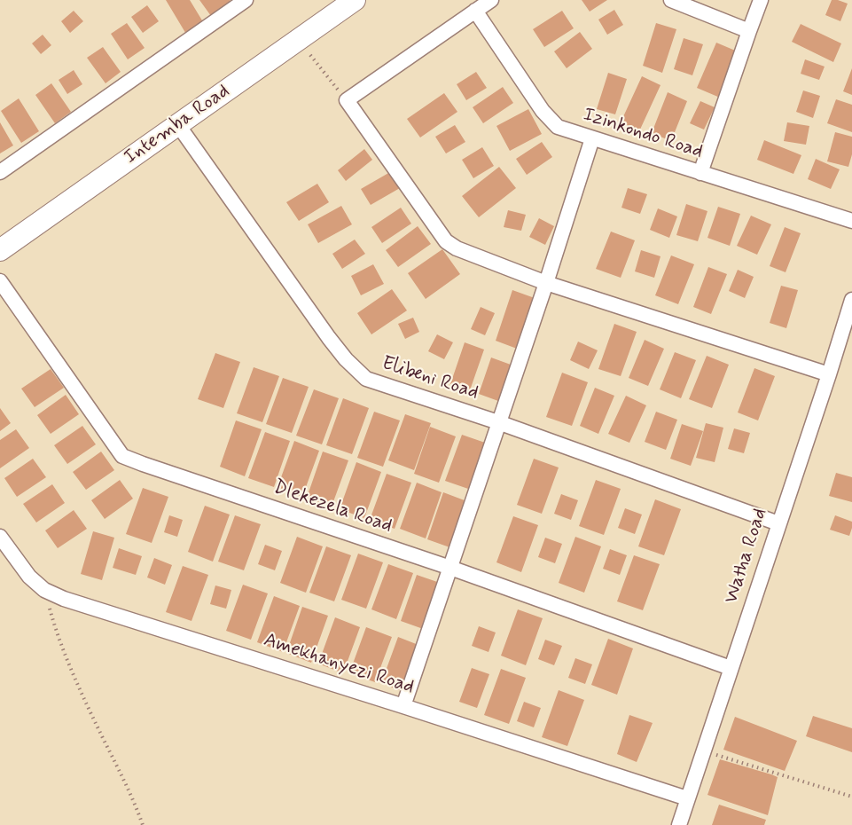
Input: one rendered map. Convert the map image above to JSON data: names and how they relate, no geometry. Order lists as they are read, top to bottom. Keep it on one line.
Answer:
{"streets":{"street":["Intemba Road","Izinkondo Road","Elibeni Road","Dlekezela Road","Watha Road","Amekhanyezi Road"]},"crossings":[["Intemba Road","Elibeni Road"],["Elibeni Road","Watha Road"],["Dlekezela Road","Watha Road"],["Watha Road","Amekhanyezi Road"]]}
